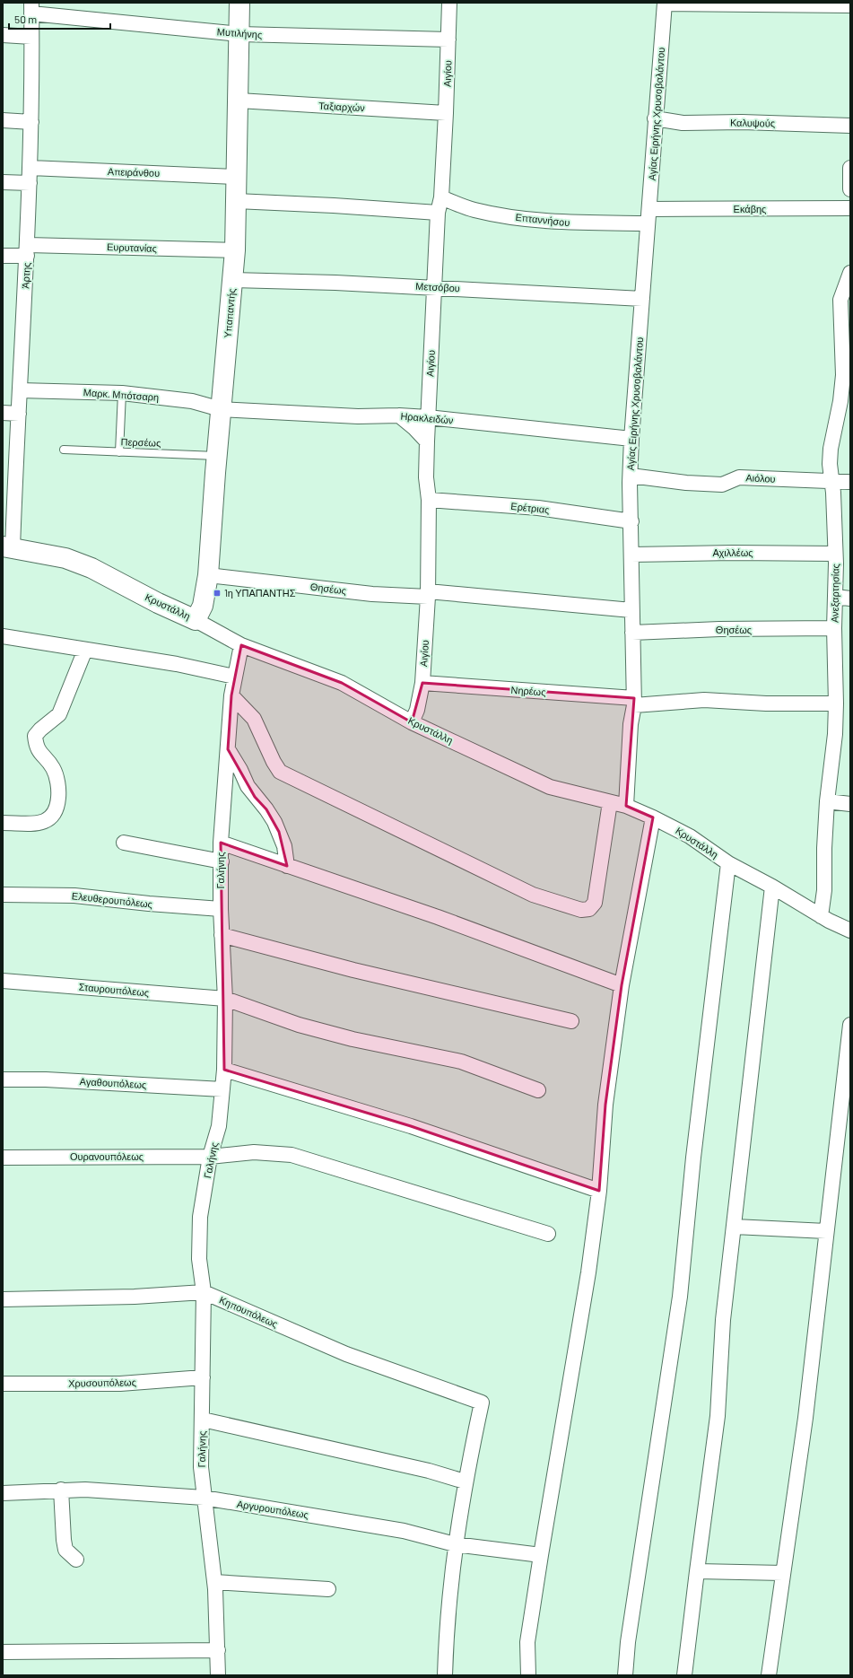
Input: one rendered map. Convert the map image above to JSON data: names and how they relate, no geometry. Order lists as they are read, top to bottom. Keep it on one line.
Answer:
{"streets":{"street":["Μυτιλήνης","Αιγίου","Ταξιαρχών","Αγίας Ειρήνης Χρυσοβαλάντου","Καλυψούς","Απειράνθου","Εκάβης","Επταννήσου","Ευρυτανίας","Άρτης","Μετσόβου","Υπαπαντής","Μαρκ. Μπότσαρη","Ηρακλειδών","Αιόλου","Ερέτριας","Αχιλλέως","Θησέως","Ανεξαρτησίας","Κρυστάλλη","Νηρέως","Γαλήνης","Ελευθερουπόλεως","Σταυρουπόλεως","Αγαθουπόλεως","Ουρανουπόλεως","Κηπουπόλεως","Χρυσουπόλεως","Αργυρουπόλεως"],"lane":["Περσέως"]},"crossings":[["Μυτιλήνης","Αιγίου"],["Μυτιλήνης","Άρτης"],["Μυτιλήνης","Υπαπαντής"],["Αιγίου","Ταξιαρχών"],["Αιγίου","Επταννήσου"],["Αιγίου","Μετσόβου"],["Αιγίου","Ηρακλειδών"],["Αιγίου","Ερέτριας"],["Αιγίου","Θησέως"],["Αιγίου","Κρυστάλλη"],["Αιγίου","Νηρέως"],["Ταξιαρχών","Υπαπαντής"],["Αγίας Ειρήνης Χρυσοβαλάντου","Καλυψούς"],["Αγίας Ειρήνης Χρυσοβαλάντου","Εκάβης"],["Αγίας Ειρήνης Χρυσοβαλάντου","Επταννήσου"],["Αγίας Ειρήνης Χρυσοβαλάντου","Μετσόβου"],["Αγίας Ειρήνης Χρυσοβαλάντου","Ηρακλειδών"],["Αγίας Ειρήνης Χρυσοβαλάντου","Αιόλου"],["Αγίας Ειρήνης Χρυσοβαλάντου","Ερέτριας"],["Αγίας Ειρήνης Χρυσοβαλάντου","Αχιλλέως"],["Αγίας Ειρήνης Χρυσοβαλάντου","Θησέως"],["Αγίας Ειρήνης Χρυσοβαλάντου","Κρυστάλλη"],["Αγίας Ειρήνης Χρυσοβαλάντου","Νηρέως"],["Απειράνθου","Άρτης"],["Απειράνθου","Υπαπαντής"],["Εκάβης","Επταννήσου"],["Ευρυτανίας","Άρτης"],["Ευρυτανίας","Υπαπαντής"],["Άρτης","Μαρκ. Μπότσαρη"],["Άρτης","Κρυστάλλη"],["Μετσόβου","Υπαπαντής"],["Υπαπαντής","Μαρκ. Μπότσαρη"],["Υπαπαντής","Ηρακλειδών"],["Υπαπαντής","Περσέως"],["Υπαπαντής","Θησέως"],["Υπαπαντής","Κρυστάλλη"],["Μαρκ. Μπότσαρη","Ηρακλειδών"],["Αιόλου","Ανεξαρτησίας"],["Αχιλλέως","Ανεξαρτησίας"],["Θησέως","Ανεξαρτησίας"],["Ανεξαρτησίας","Κρυστάλλη"],["Ανεξαρτησίας","Νηρέως"],["Κρυστάλλη","Γαλήνης"],["Γαλήνης","Ελευθερουπόλεως"],["Γαλήνης","Σταυρουπόλεως"],["Γαλήνης","Αγαθουπόλεως"],["Γαλήνης","Ουρανουπόλεως"],["Γαλήνης","Κηπουπόλεως"],["Γαλήνης","Χρυσουπόλεως"],["Γαλήνης","Αργυρουπόλεως"]],"places":{"transit":["1η ΥΠΑΠΑΝΤΗΣ"]},"scale_bar":"50 m"}
